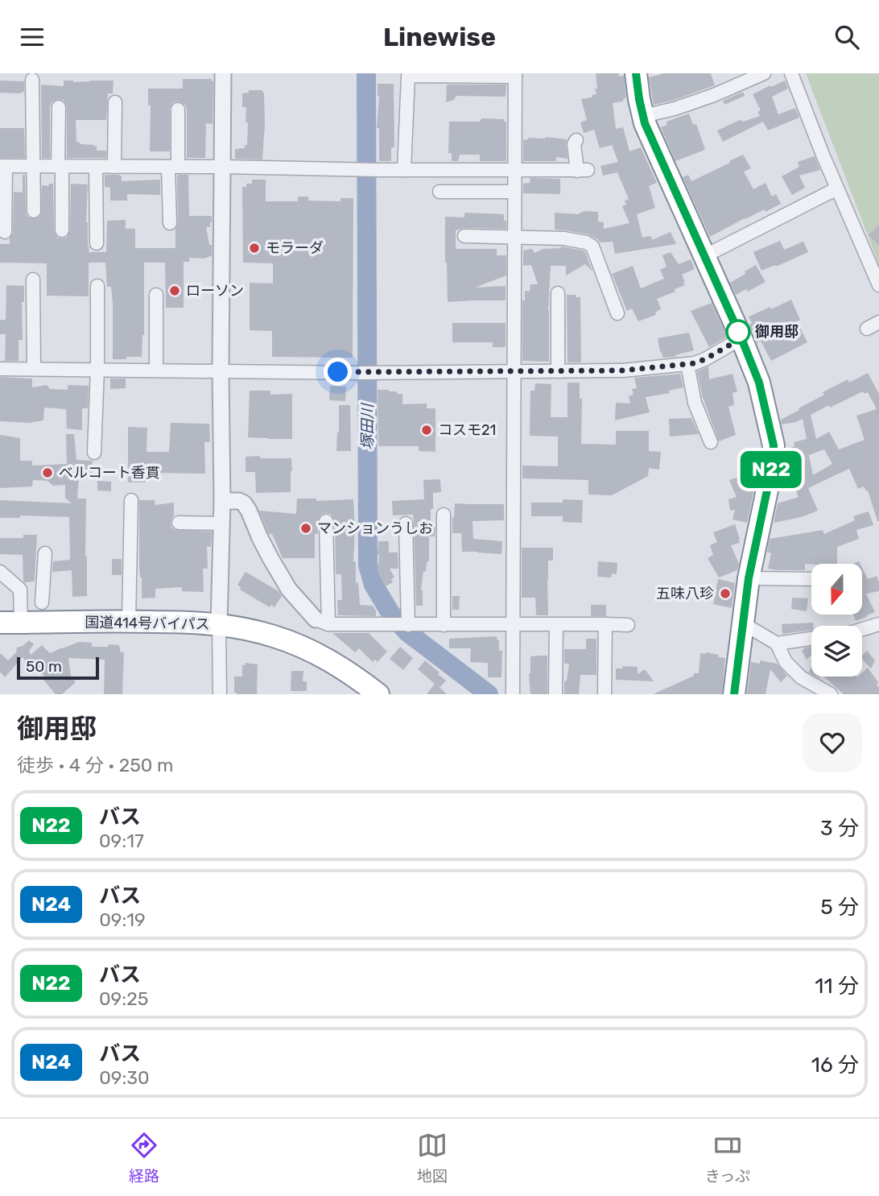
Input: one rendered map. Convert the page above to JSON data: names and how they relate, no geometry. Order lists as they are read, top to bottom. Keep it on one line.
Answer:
{"streets":{"highway":["国道414号バイパス"]},"water":["塚田川"],"places":["モラーダ","ローソン","御用邸","コスモ21","ベルコート香貫","マンションうしお","五味八珍"],"lines":["bus line N22"],"scale_bar":"50 m","north":"bottom","page":{"header":"Linewise","on_map":"N22","scale":"50 m","heading":["御用邸","徒歩 · 4 分 · 250 m"],"list":[{"mark":"N22","name":"バス","note":"09:17","value":"3 分"},{"mark":"N24","name":"バス","note":"09:19","value":"5 分"},{"mark":"N22","name":"バス","note":"09:25","value":"11 分"},{"mark":"N24","name":"バス","note":"09:30","value":"16 分"}],"tabs":["経路","地図","きっぷ"]}}
